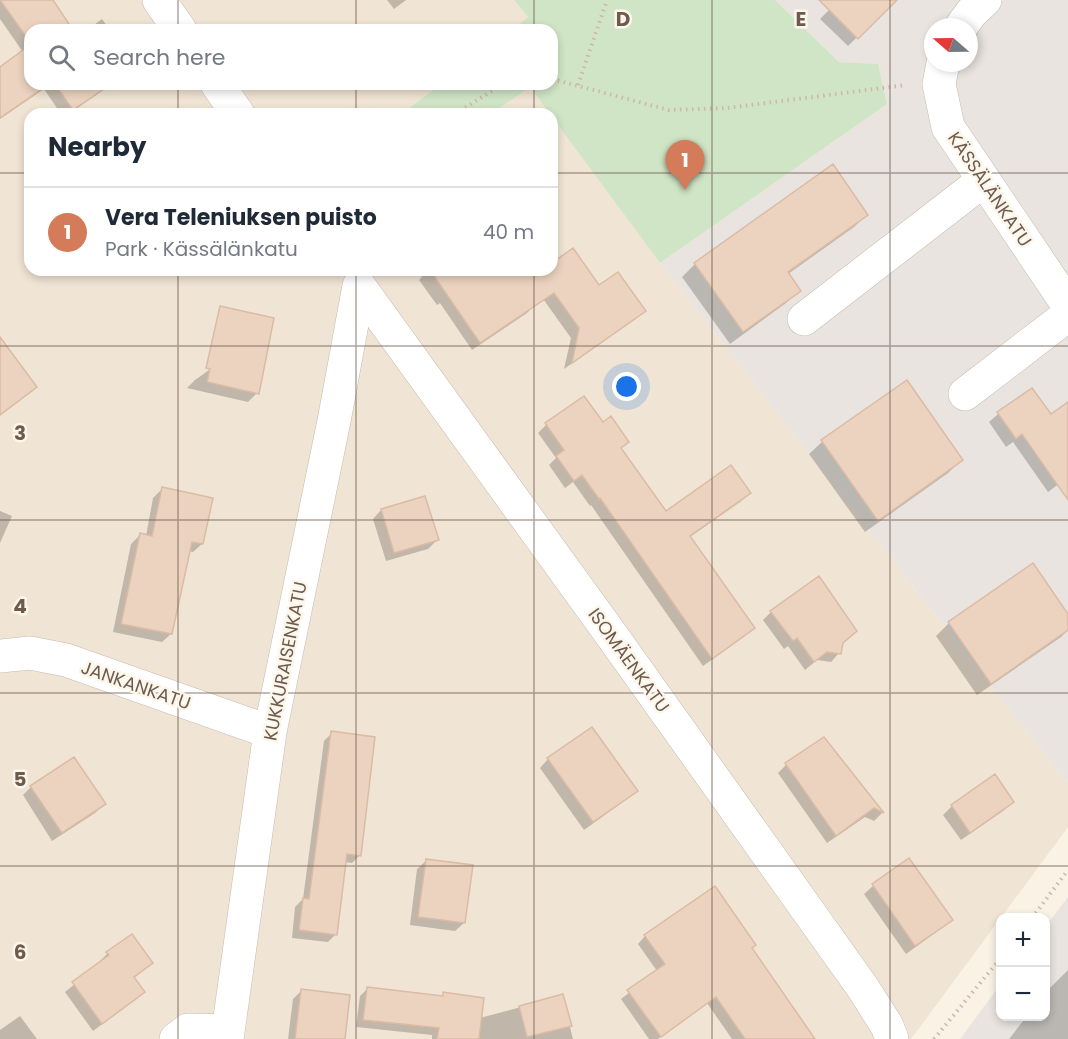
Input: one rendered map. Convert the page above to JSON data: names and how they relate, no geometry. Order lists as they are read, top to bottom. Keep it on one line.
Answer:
{"streets":{"street":["KÄSSÄLÄNKATU","ISOMÄENKATU","KUKKURAISENKATU","JANKANKATU"]},"crossings":[["ISOMÄENKATU","KUKKURAISENKATU"],["KUKKURAISENKATU","JANKANKATU"]],"north":"left","page":{"search":"Search here","heading":"Nearby","pins":"1","list":[{"mark":"1","name":"Vera Teleniuksen puisto","note":"Park · Kässälänkatu","value":"40 m"}],"map_buttons":["+","−"]},"grid":{"columns":["D","E"],"rows":["3","4","5","6"]}}
